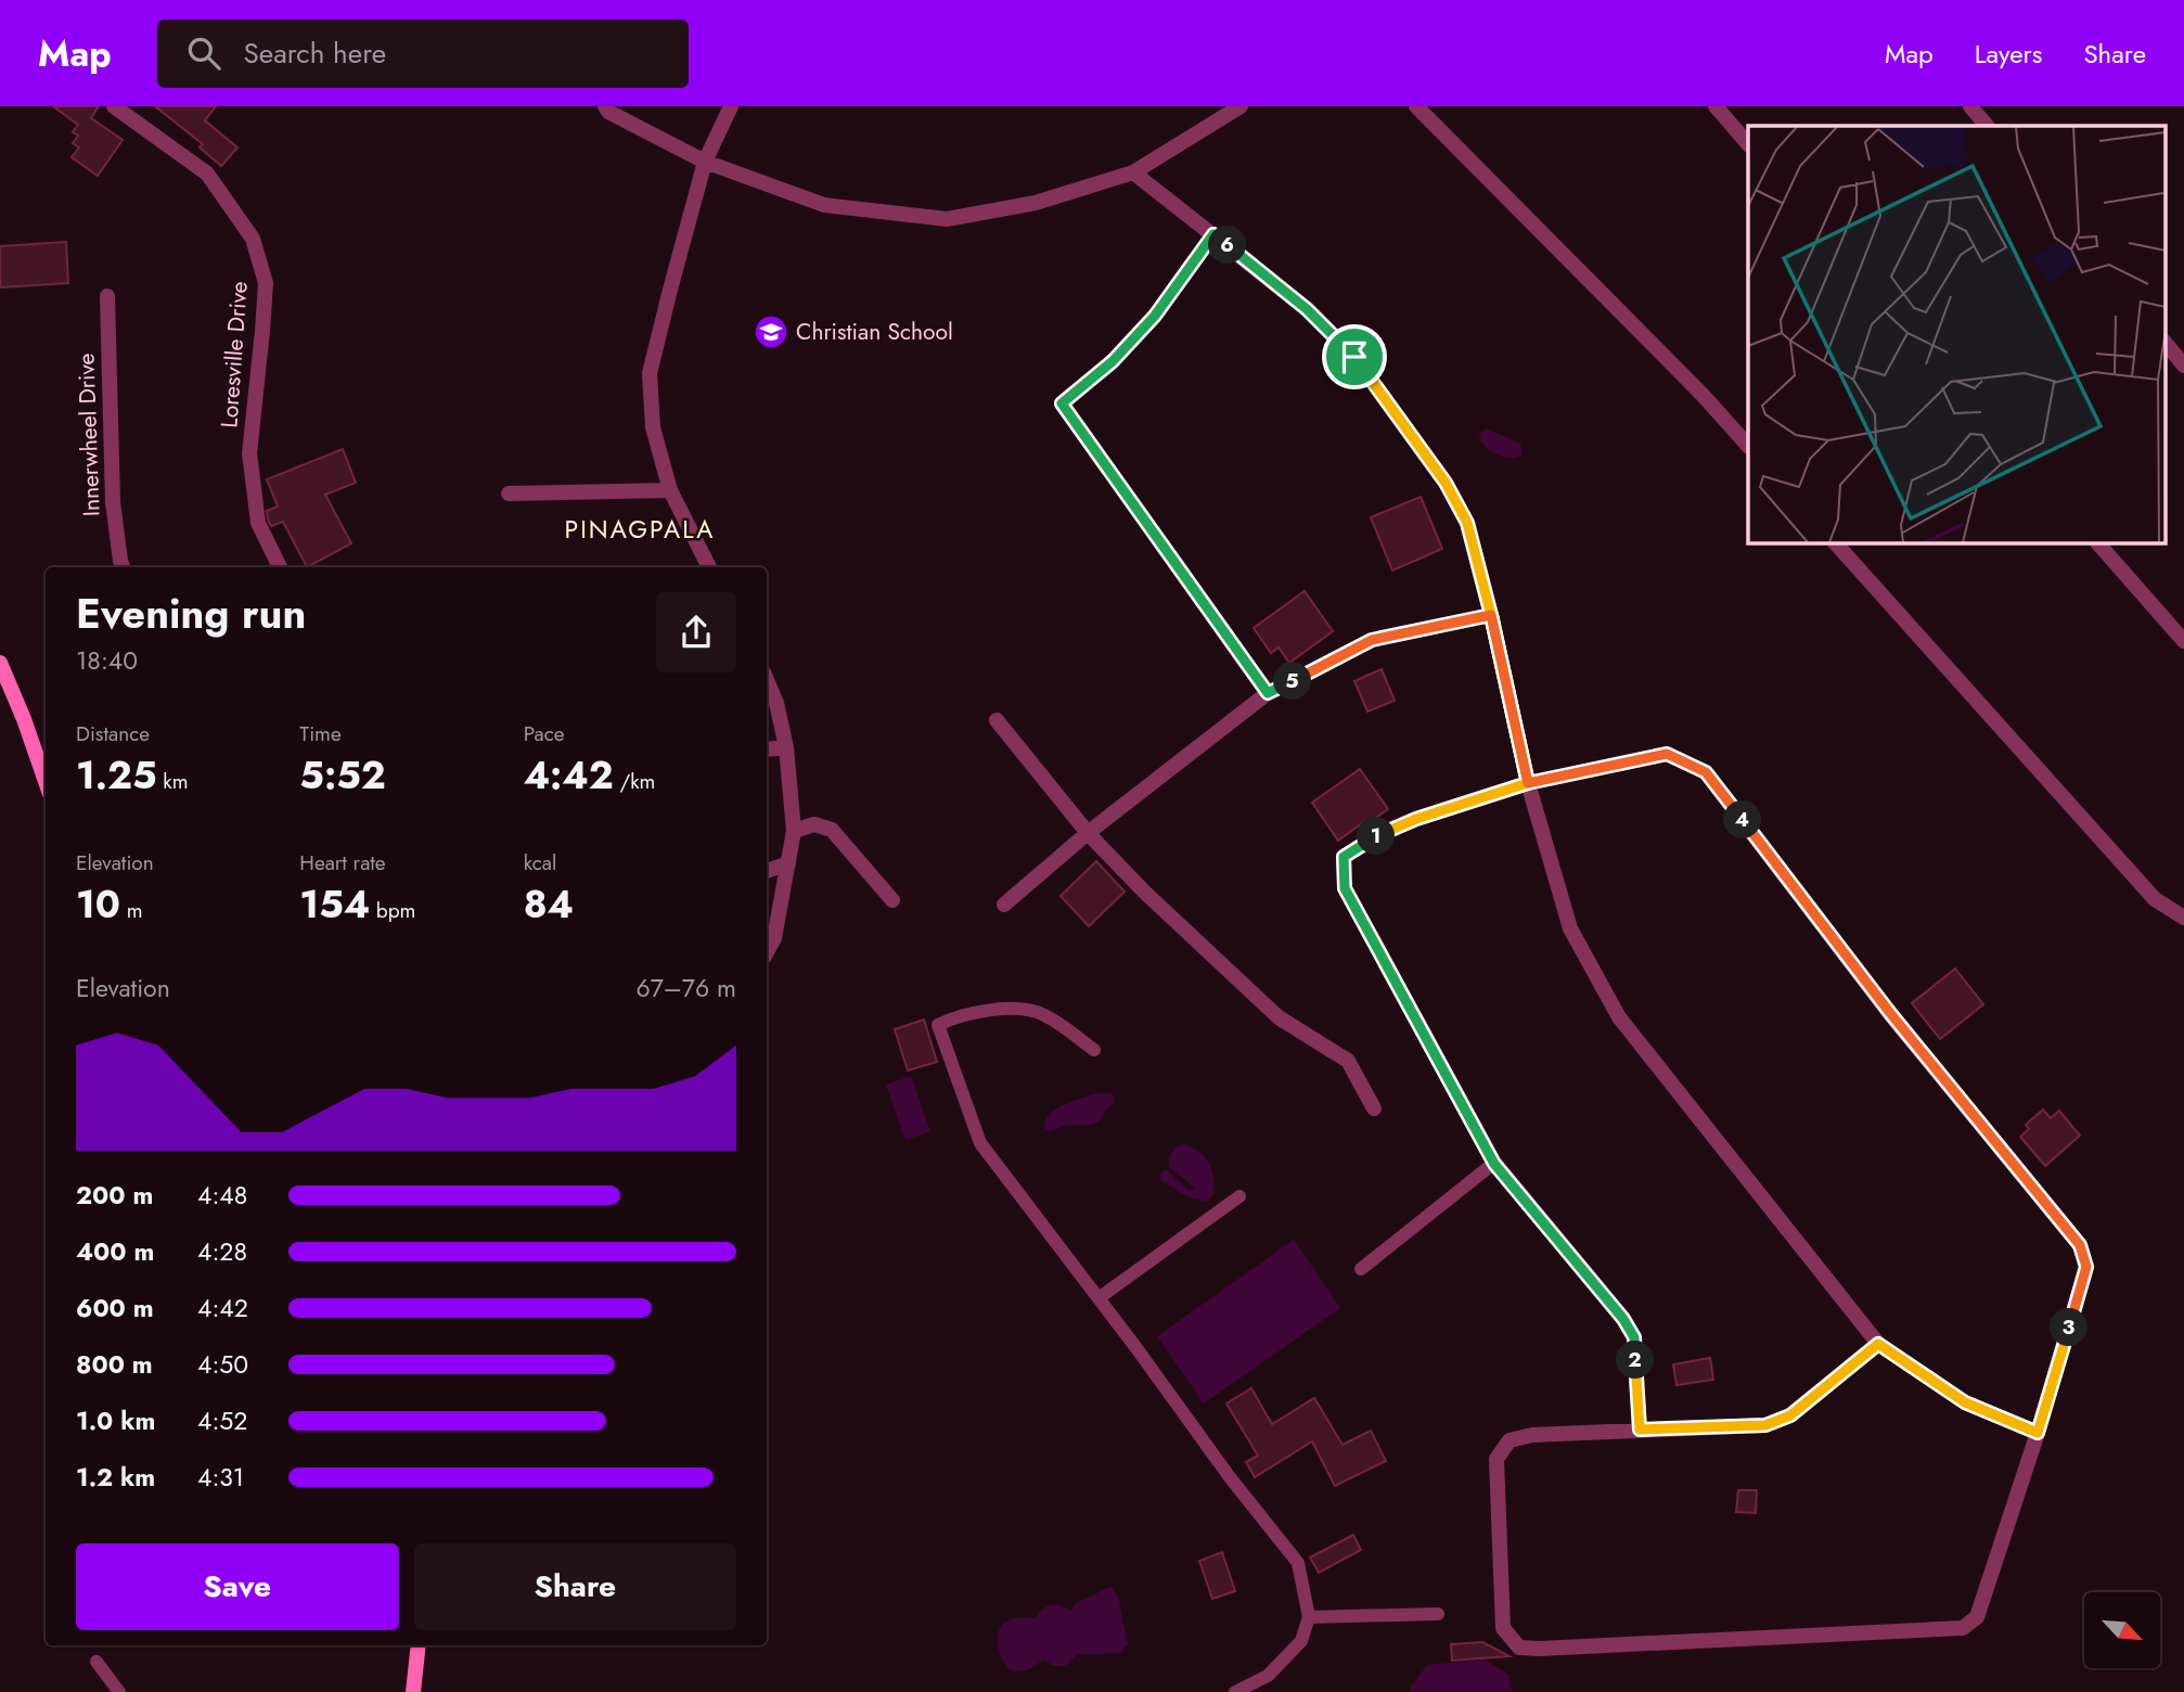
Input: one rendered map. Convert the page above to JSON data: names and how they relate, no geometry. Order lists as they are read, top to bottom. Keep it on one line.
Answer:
{"streets":{"street":["Loresville Drive","Innerwheel Drive"]},"districts":["PINAGPALA"],"places":{"school or university":["Christian School"]},"north":"bottom right","page":{"header":"Map","search":"Search here","nav":["Map","Layers","Share"],"pins":["6","5","4","1","3","2"],"heading":["Evening run","18:40"],"stats":[["Distance","1.25 km"],["Time","5:52"],["Pace","4:42 /km"],["Elevation","10 m"],["Heart rate","154 bpm"],["kcal","84"]],"chart":["Elevation","67–76 m"],"list":[{"name":"200 m","note":"4:48"},{"name":"400 m","note":"4:28"},{"name":"600 m","note":"4:42"},{"name":"800 m","note":"4:50"},{"name":"1.0 km","note":"4:52"},{"name":"1.2 km","note":"4:31"}],"buttons":["Save","Share"]}}
